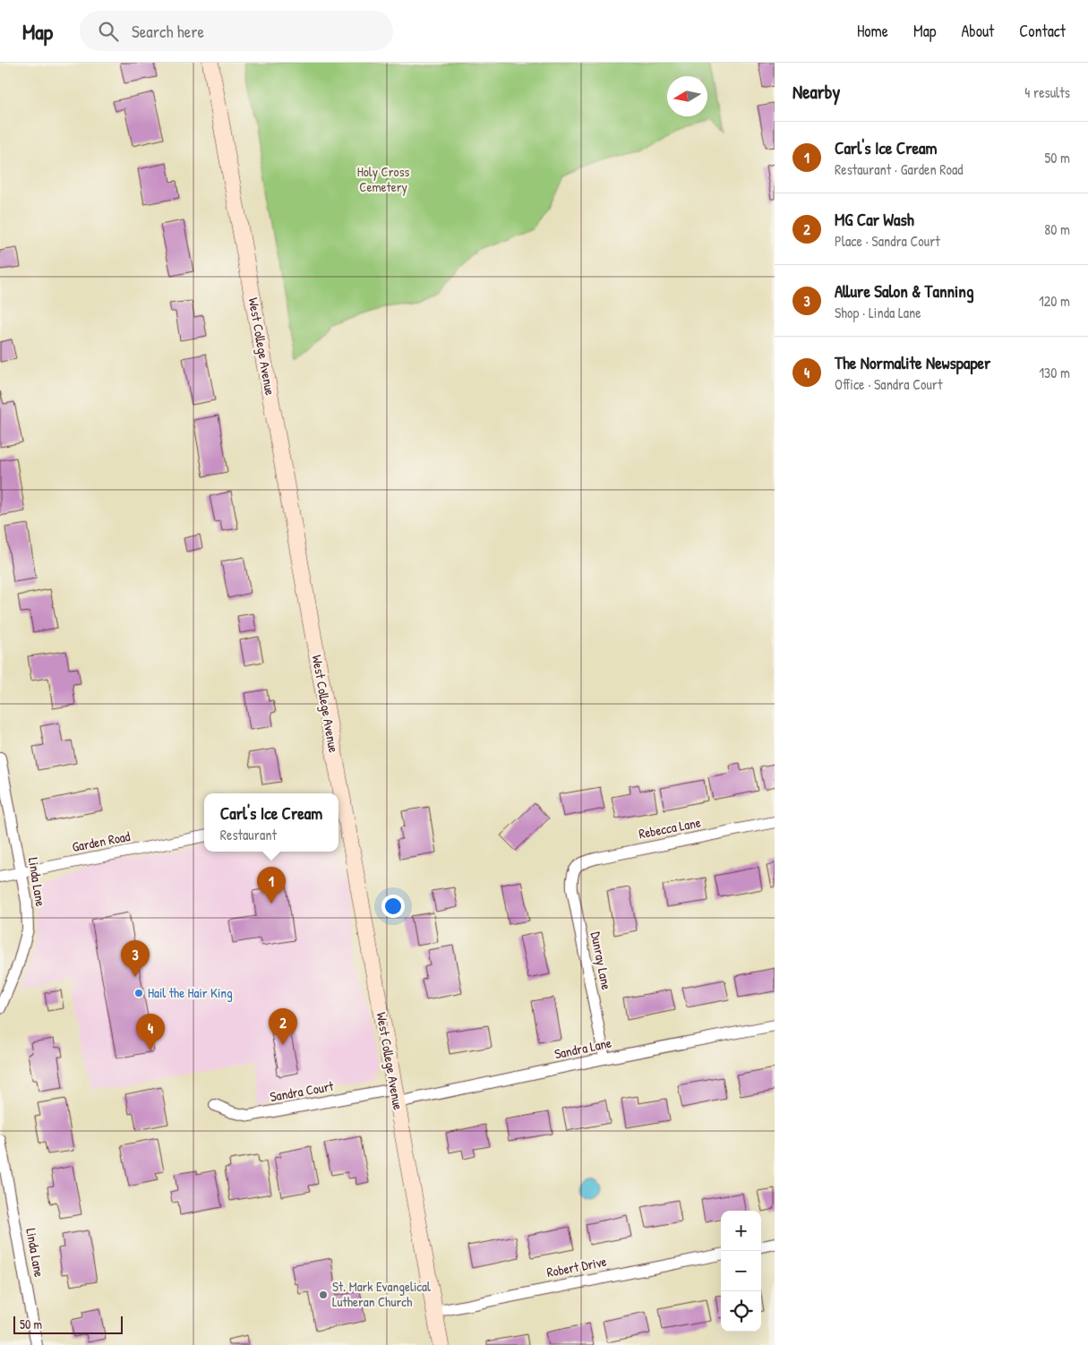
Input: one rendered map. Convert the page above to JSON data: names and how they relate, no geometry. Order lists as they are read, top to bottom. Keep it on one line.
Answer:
{"streets":{"main road":["West College Avenue"],"street":["Rebecca Lane","Garden Road","Linda Lane","Dunray Lane","Sandra Lane","Sandra Court","Robert Drive"]},"crossings":[["West College Avenue","Sandra Lane"],["West College Avenue","Sandra Court"],["West College Avenue","Robert Drive"],["Rebecca Lane","Dunray Lane"],["Garden Road","Linda Lane"],["Dunray Lane","Sandra Lane"],["Sandra Lane","Sandra Court"]],"parks":["Holy Cross Cemetery"],"places":["Hail the Hair King","St. Mark Evangelical Lutheran Church"],"scale_bar":"50 m","north":"left","page":{"header":"Map","search":"Search here","nav":["Home","Map","About","Contact"],"heading":["Nearby","4 results"],"list":[{"mark":"1","name":"Carl's Ice Cream","note":"Restaurant · Garden Road","value":"50 m"},{"mark":"2","name":"MG Car Wash","note":"Place · Sandra Court","value":"80 m"},{"mark":"3","name":"Allure Salon & Tanning","note":"Shop · Linda Lane","value":"120 m"},{"mark":"4","name":"The Normalite Newspaper","note":"Office · Sandra Court","value":"130 m"}],"popup":["Carl's Ice Cream","Restaurant"],"pins":["1","3","2","4"],"map_buttons":["+","−"],"scale":"50 m"}}
